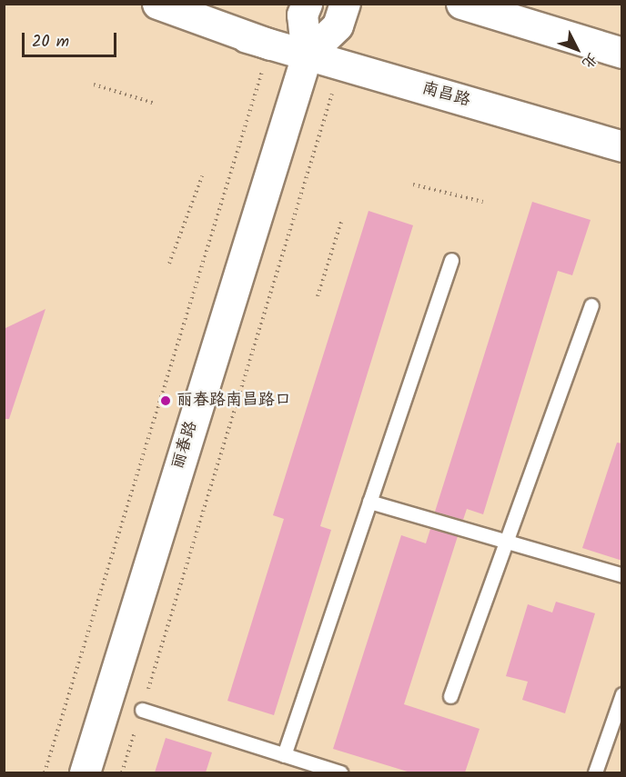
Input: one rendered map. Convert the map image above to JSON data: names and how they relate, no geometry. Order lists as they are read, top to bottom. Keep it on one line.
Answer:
{"streets":{"main road":["南昌路","丽春路"]},"crossings":[["南昌路","丽春路"]],"places":["丽春路南昌路口"],"scale_bar":"20 m","north":"bottom right"}
